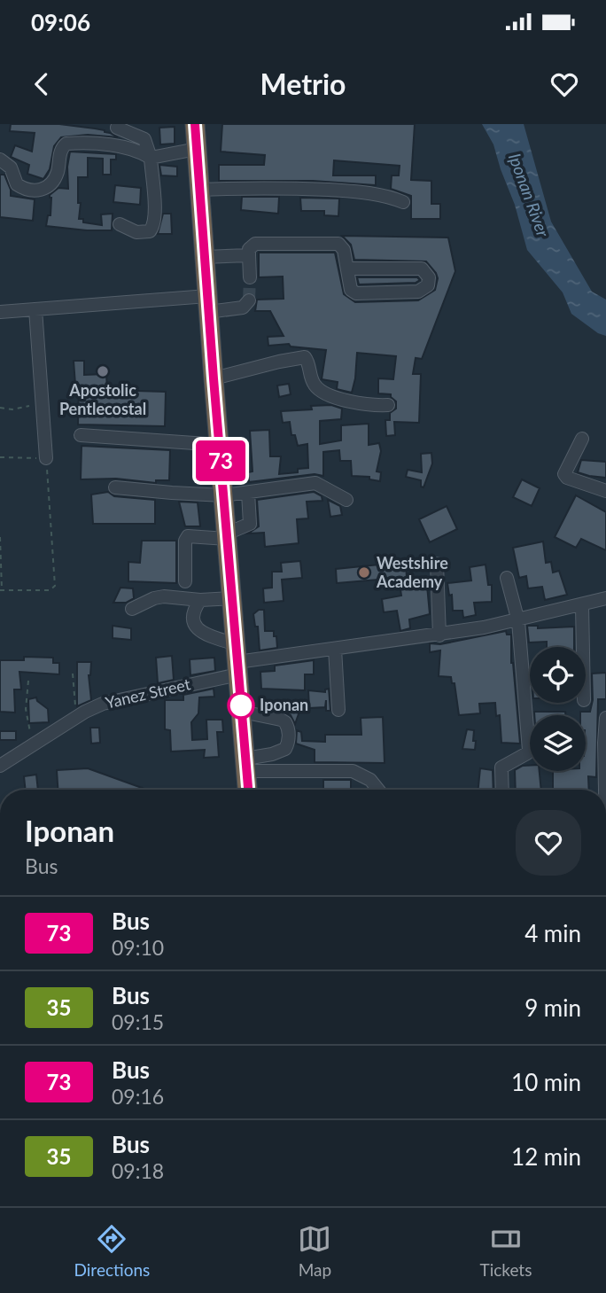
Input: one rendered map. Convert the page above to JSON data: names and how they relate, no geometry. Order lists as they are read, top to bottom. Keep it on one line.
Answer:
{"streets":{"street":["Yanez Street"]},"water":["Iponan River"],"places":["Apostolic Pentlecostal","Westshire Academy","Iponan"],"lines":["bus line 73"],"page":{"status":"09:06","header":"Metrio","on_map":"73","heading":["Iponan","Bus"],"list":[{"mark":"73","name":"Bus","note":"09:10","value":"4 min"},{"mark":"35","name":"Bus","note":"09:15","value":"9 min"},{"mark":"73","name":"Bus","note":"09:16","value":"10 min"},{"mark":"35","name":"Bus","note":"09:18","value":"12 min"}],"tabs":["Directions","Map","Tickets"]}}
